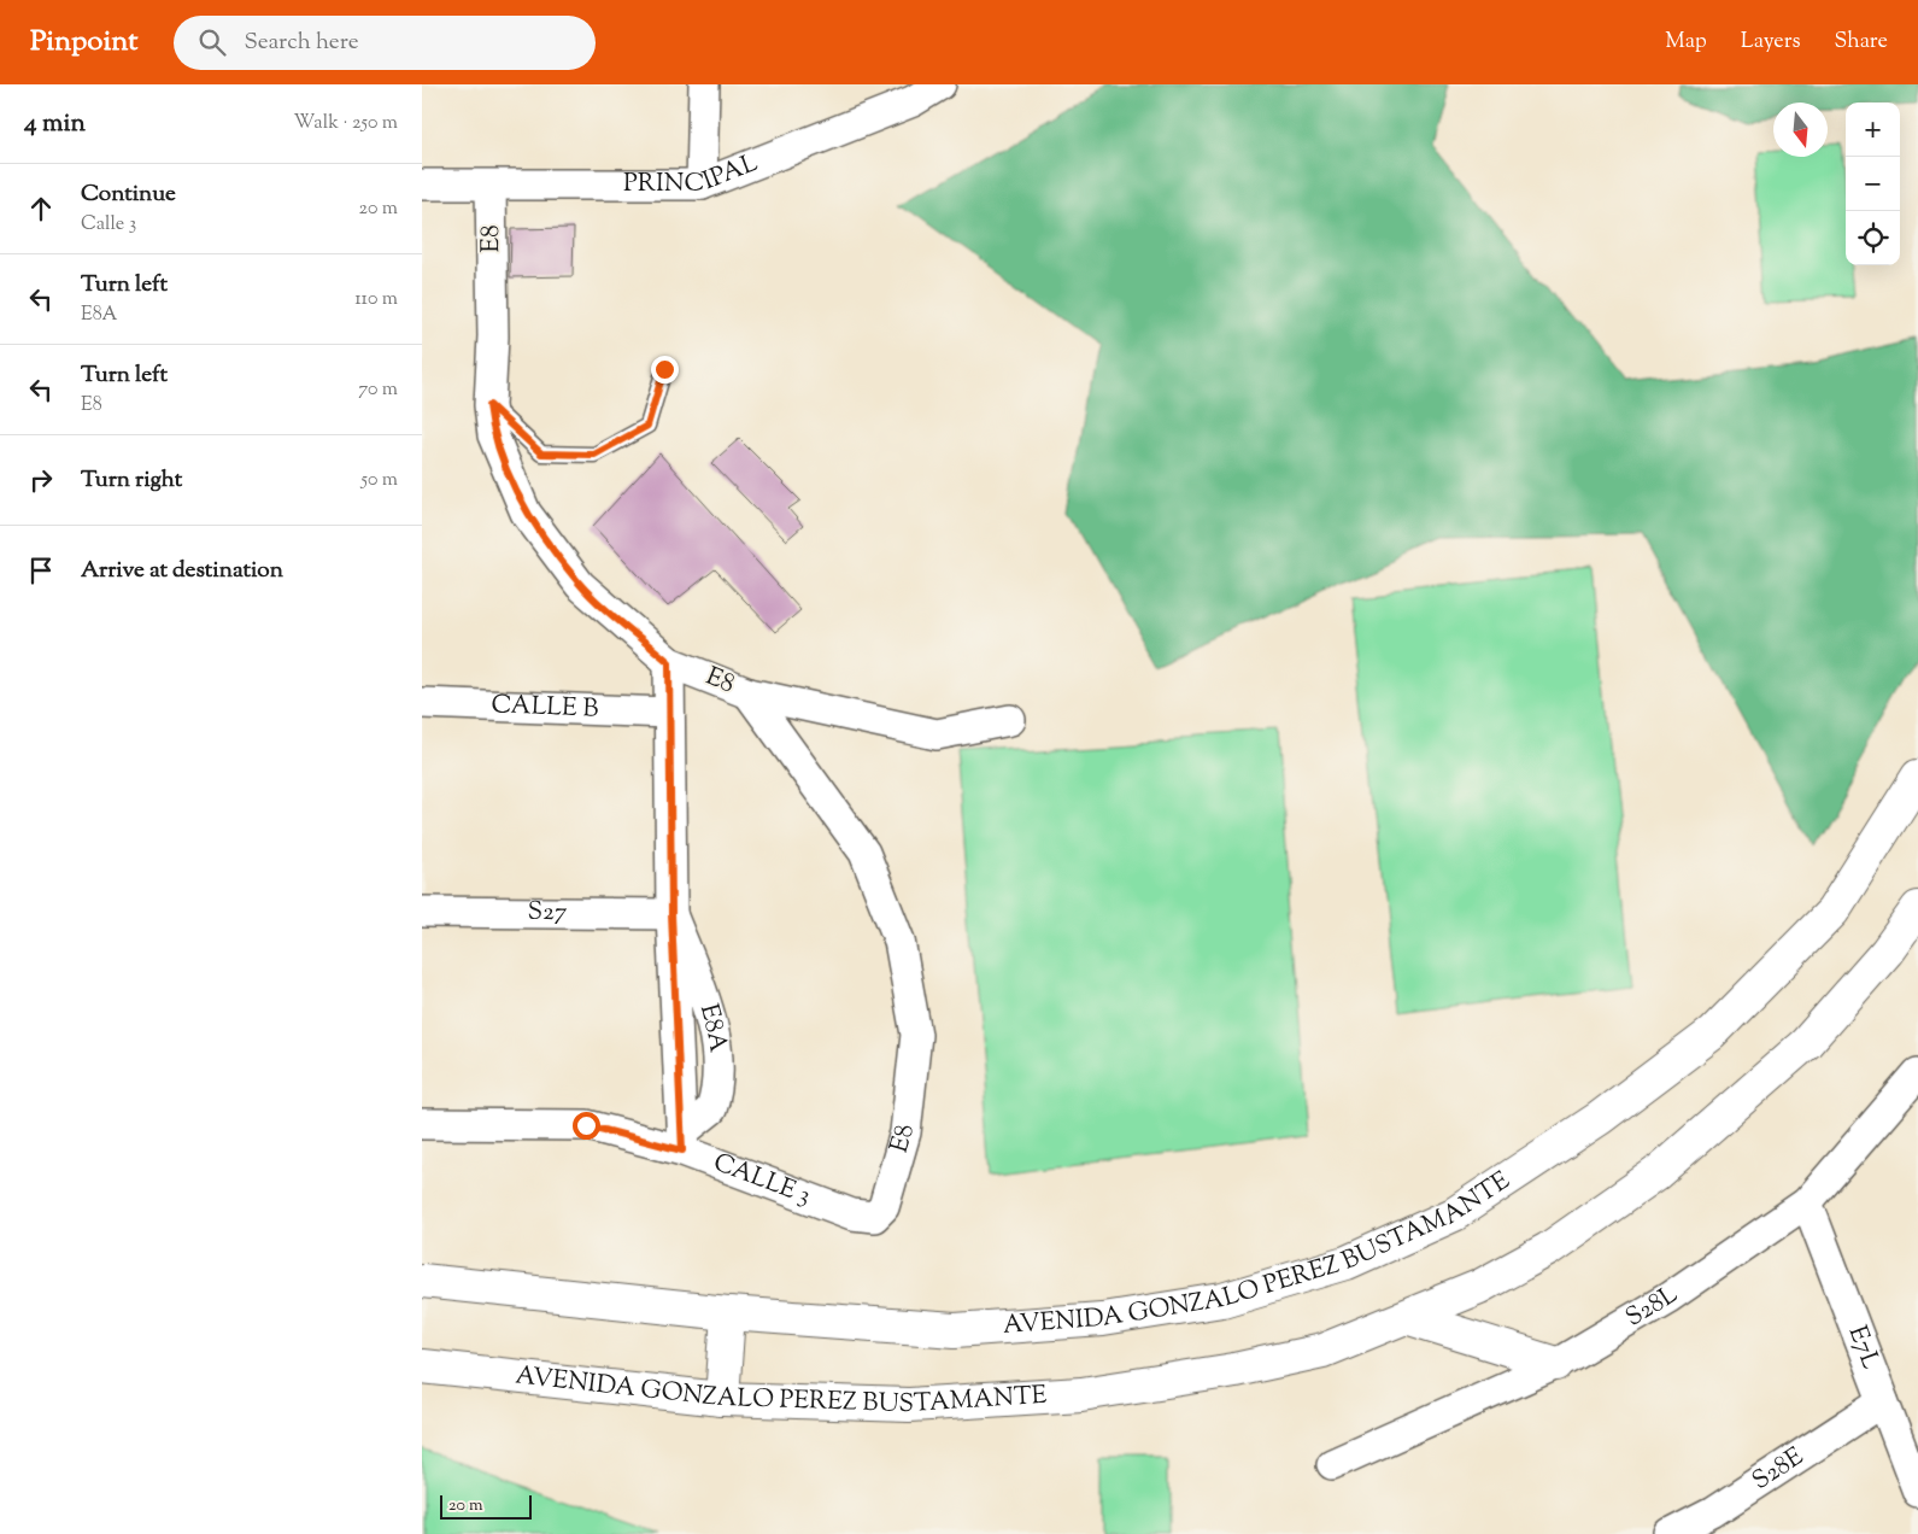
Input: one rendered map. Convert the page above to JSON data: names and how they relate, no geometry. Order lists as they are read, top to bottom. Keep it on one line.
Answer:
{"streets":{"main road":["AVENIDA GONZALO PEREZ BUSTAMANTE"],"street":["PRINCIPAL","E8","CALLE B","S27","E8A","CALLE 3","S28L","E7L","S28E"]},"crossings":[["PRINCIPAL","E8"],["E8","E8A"],["E8","CALLE 3"],["CALLE B","E8A"],["S27","E8A"],["E8A","CALLE 3"],["S28L","E7L"],["E7L","S28E"]],"scale_bar":"20 m","north":"bottom","page":{"header":"Pinpoint","search":"Search here","nav":["Map","Layers","Share"],"heading":["4 min","Walk · 250 m"],"map_buttons":["+","−"],"list":[["Continue","Calle 3","20 m"],["Turn left","E8A","110 m"],["Turn left","E8","70 m"],["Turn right","50 m"],"Arrive at destination"],"scale":"20 m"}}
